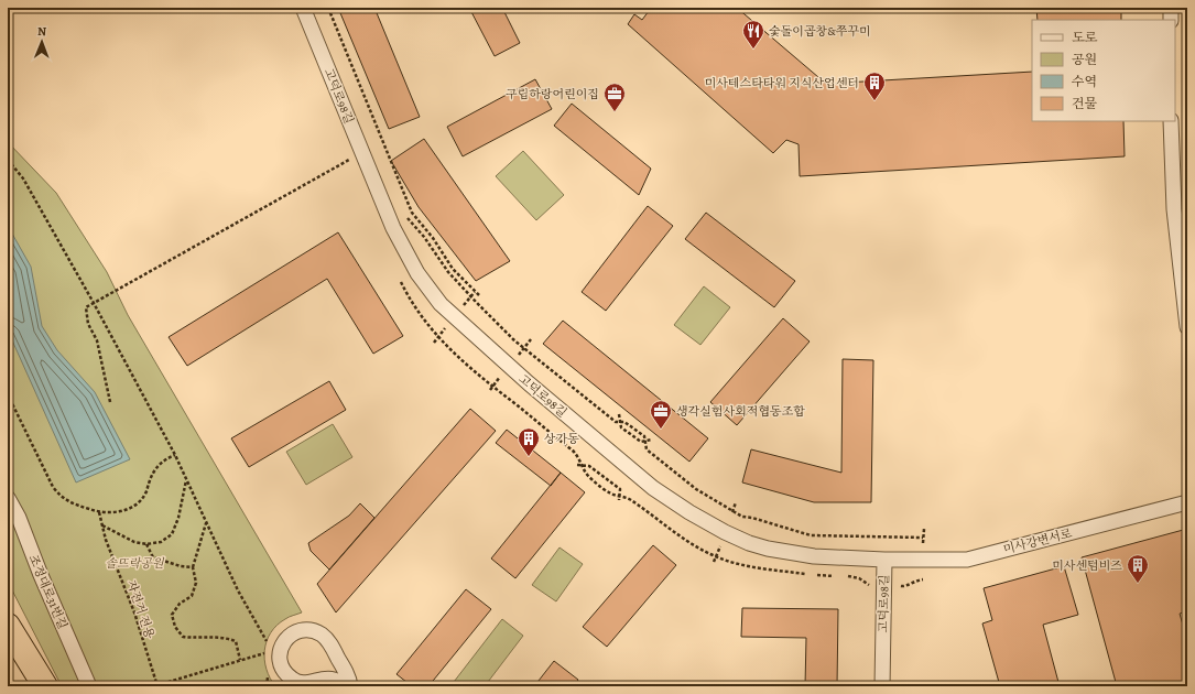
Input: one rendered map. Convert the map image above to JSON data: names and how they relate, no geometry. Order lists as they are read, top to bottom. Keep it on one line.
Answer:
{"streets":{"street":["고덕로98길","미사강변서로","조정대로31번길"],"path":["자전거 전용"]},"crossings":[["고덕로98길","미사강변서로"]],"parks":["솔뜨락공원"],"places":{"restaurant":["숯돌이곱창&쭈꾸미"],"building":["미사테스타타워 지식산업센터","상가동","미사센텀비즈"],"office":["구립하랑어린이집","생각실험사회적협동조합"]},"legend":["도로","공원","수역","건물"],"north":"top"}
